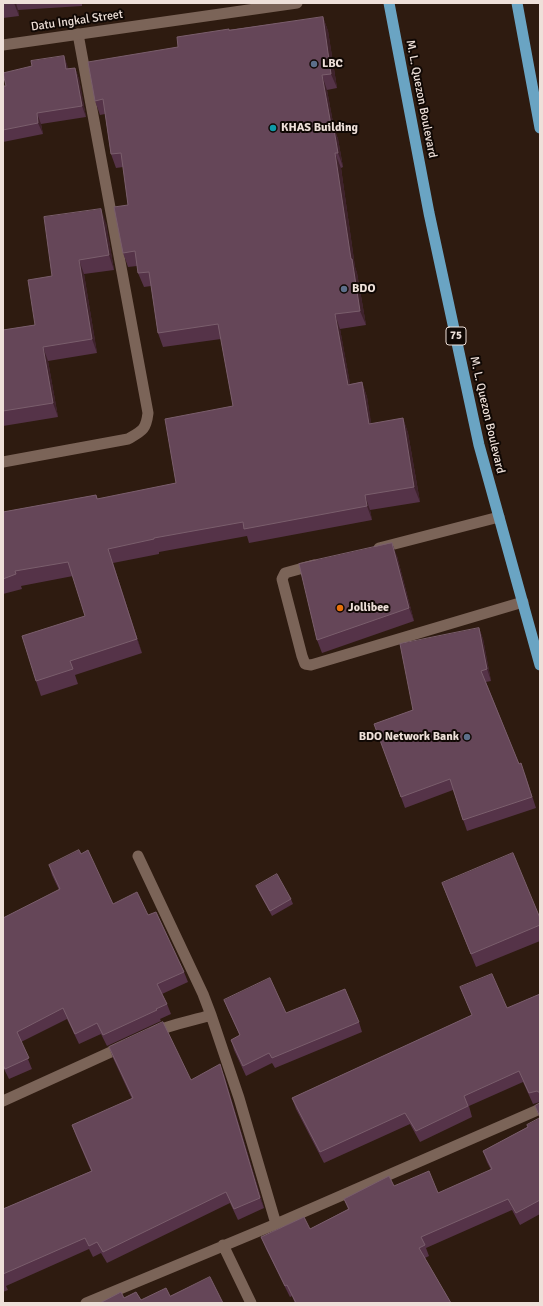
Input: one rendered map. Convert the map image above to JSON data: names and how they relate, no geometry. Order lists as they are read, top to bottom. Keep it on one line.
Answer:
{"streets":{"highway":["M. L. Quezon Boulevard","75"],"street":["Datu Ingkal Street"]},"places":["LBC","KHAS Building","BDO","Jollibee","BDO Network Bank"]}
